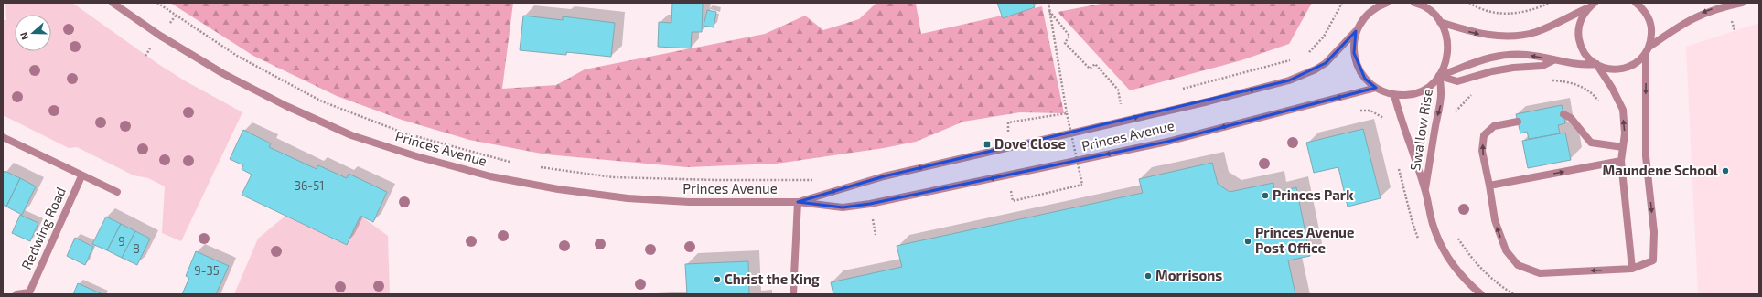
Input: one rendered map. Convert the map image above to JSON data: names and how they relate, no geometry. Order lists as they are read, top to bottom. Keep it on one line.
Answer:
{"streets":{"street":["Swallow Rise","Princes Avenue","Redwing Road"]},"crossings":[["Swallow Rise","Princes Avenue"]],"places":{"transit":["Dove Close"],"other":["Maundene School","Princes Park","Princes Avenue Post Office","Morrisons","Christ the King"]},"house_numbers":["36-51","9","8","9-35"],"north":"left"}
